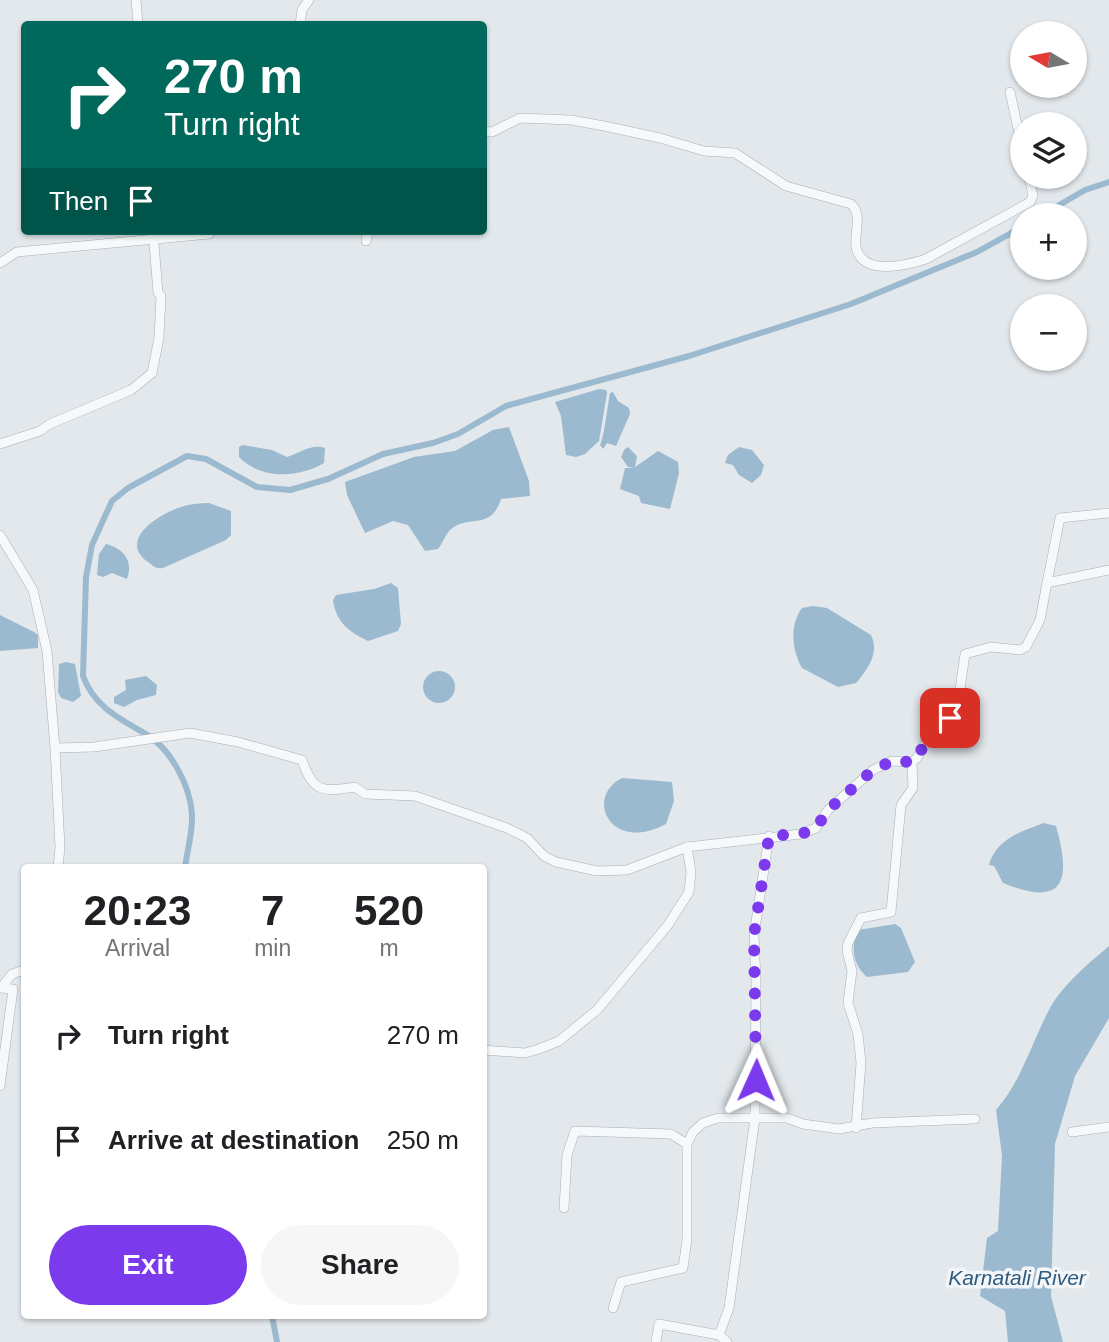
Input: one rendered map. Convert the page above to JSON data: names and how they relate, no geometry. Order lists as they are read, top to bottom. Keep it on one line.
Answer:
{"water":["Karnatali River"],"north":"left","page":{"map_buttons":["+","−"],"turn":["270 m","Turn right"],"then":"Then","eta":["20:23","Arrival","7","min","520","m"],"list":[{"name":"Turn right","value":"270 m"},{"name":"Arrive at destination","value":"250 m"}],"buttons":["Exit","Share"]}}
